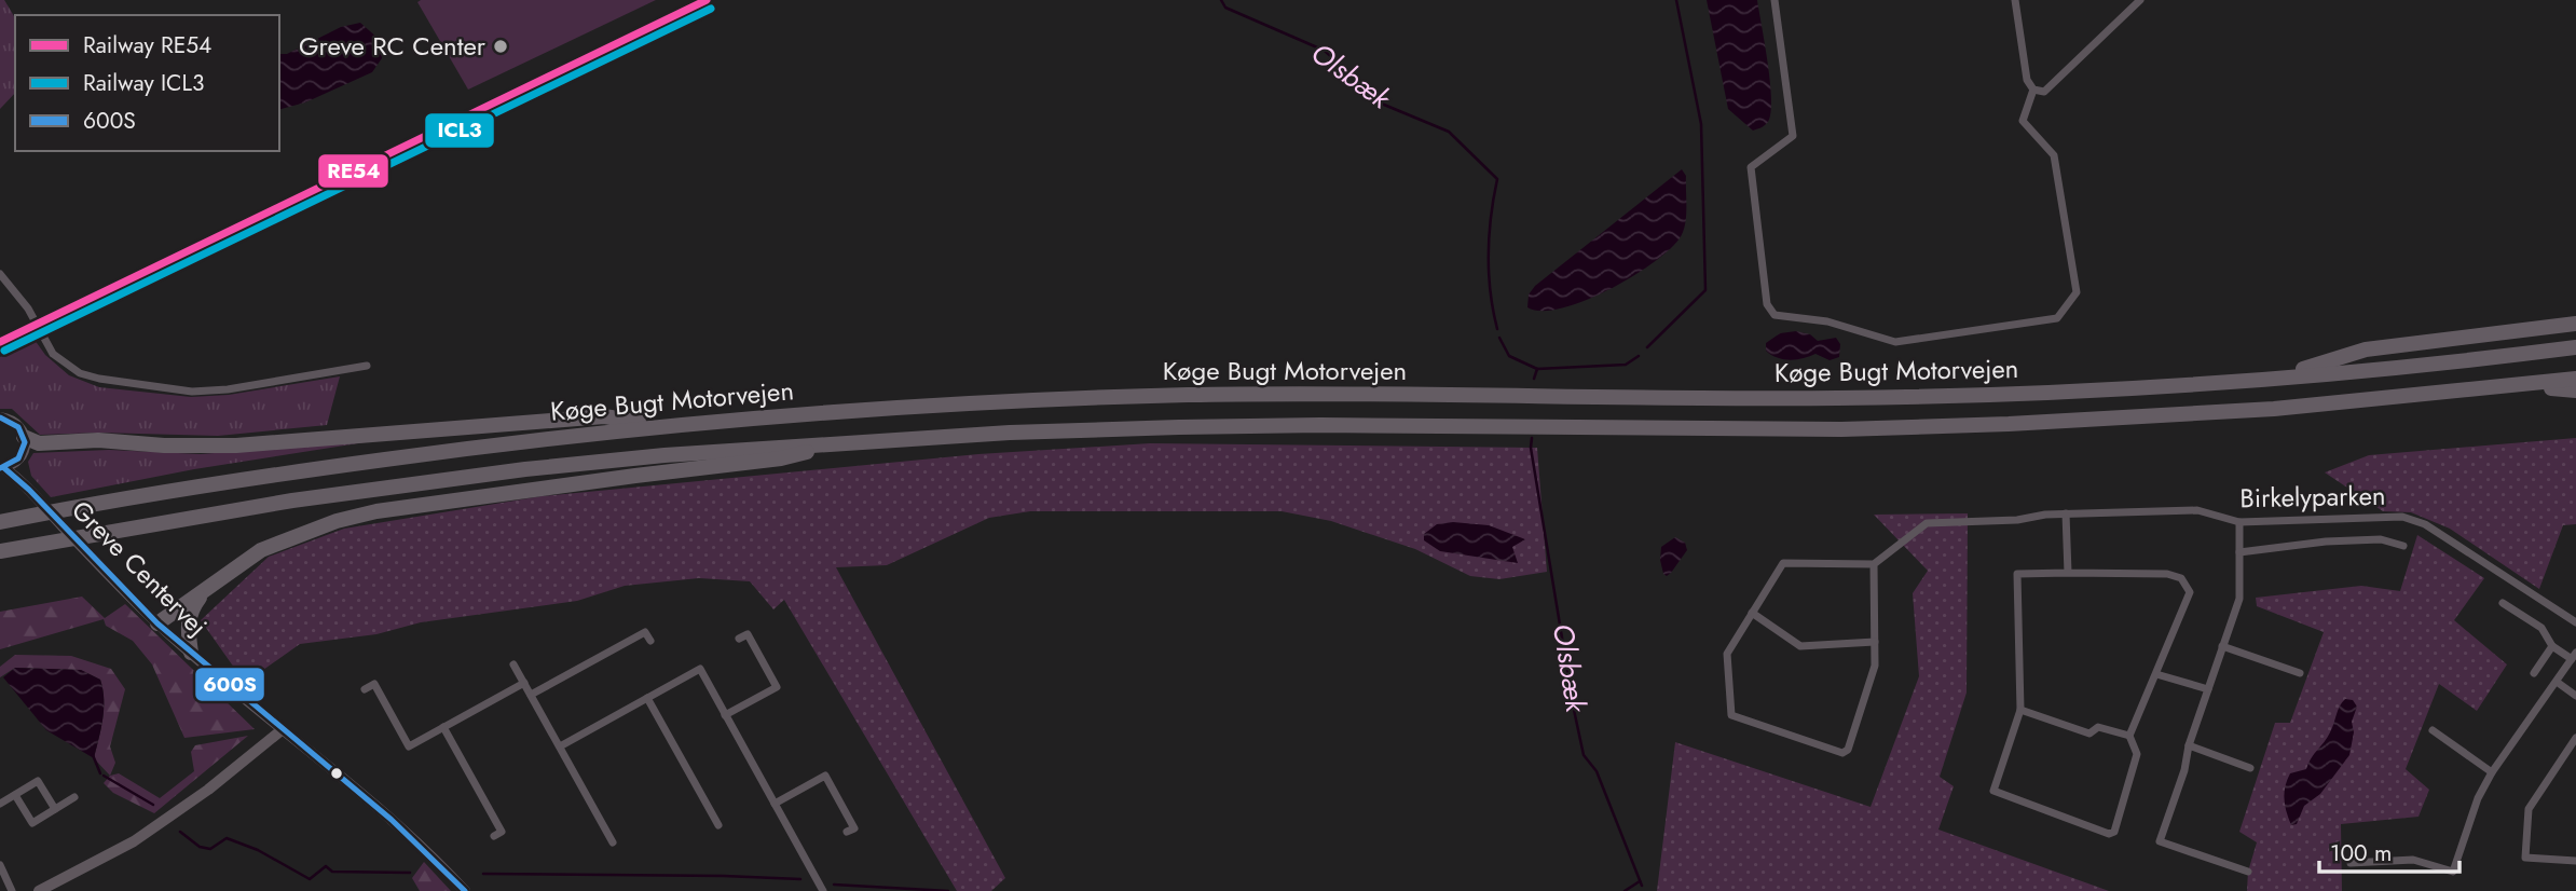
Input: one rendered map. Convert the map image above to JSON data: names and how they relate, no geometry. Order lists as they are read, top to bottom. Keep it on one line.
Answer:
{"streets":{"highway":["Køge Bugt Motorvejen"],"street":["Birkelyparken","Greve Centervej"]},"water":["Olsbæk"],"places":["Greve RC Center"],"lines":["rail line RE54","rail line ICL3","transit line 600S"],"legend":["Railway RE54","Railway ICL3","600S"],"scale_bar":"100 m"}
